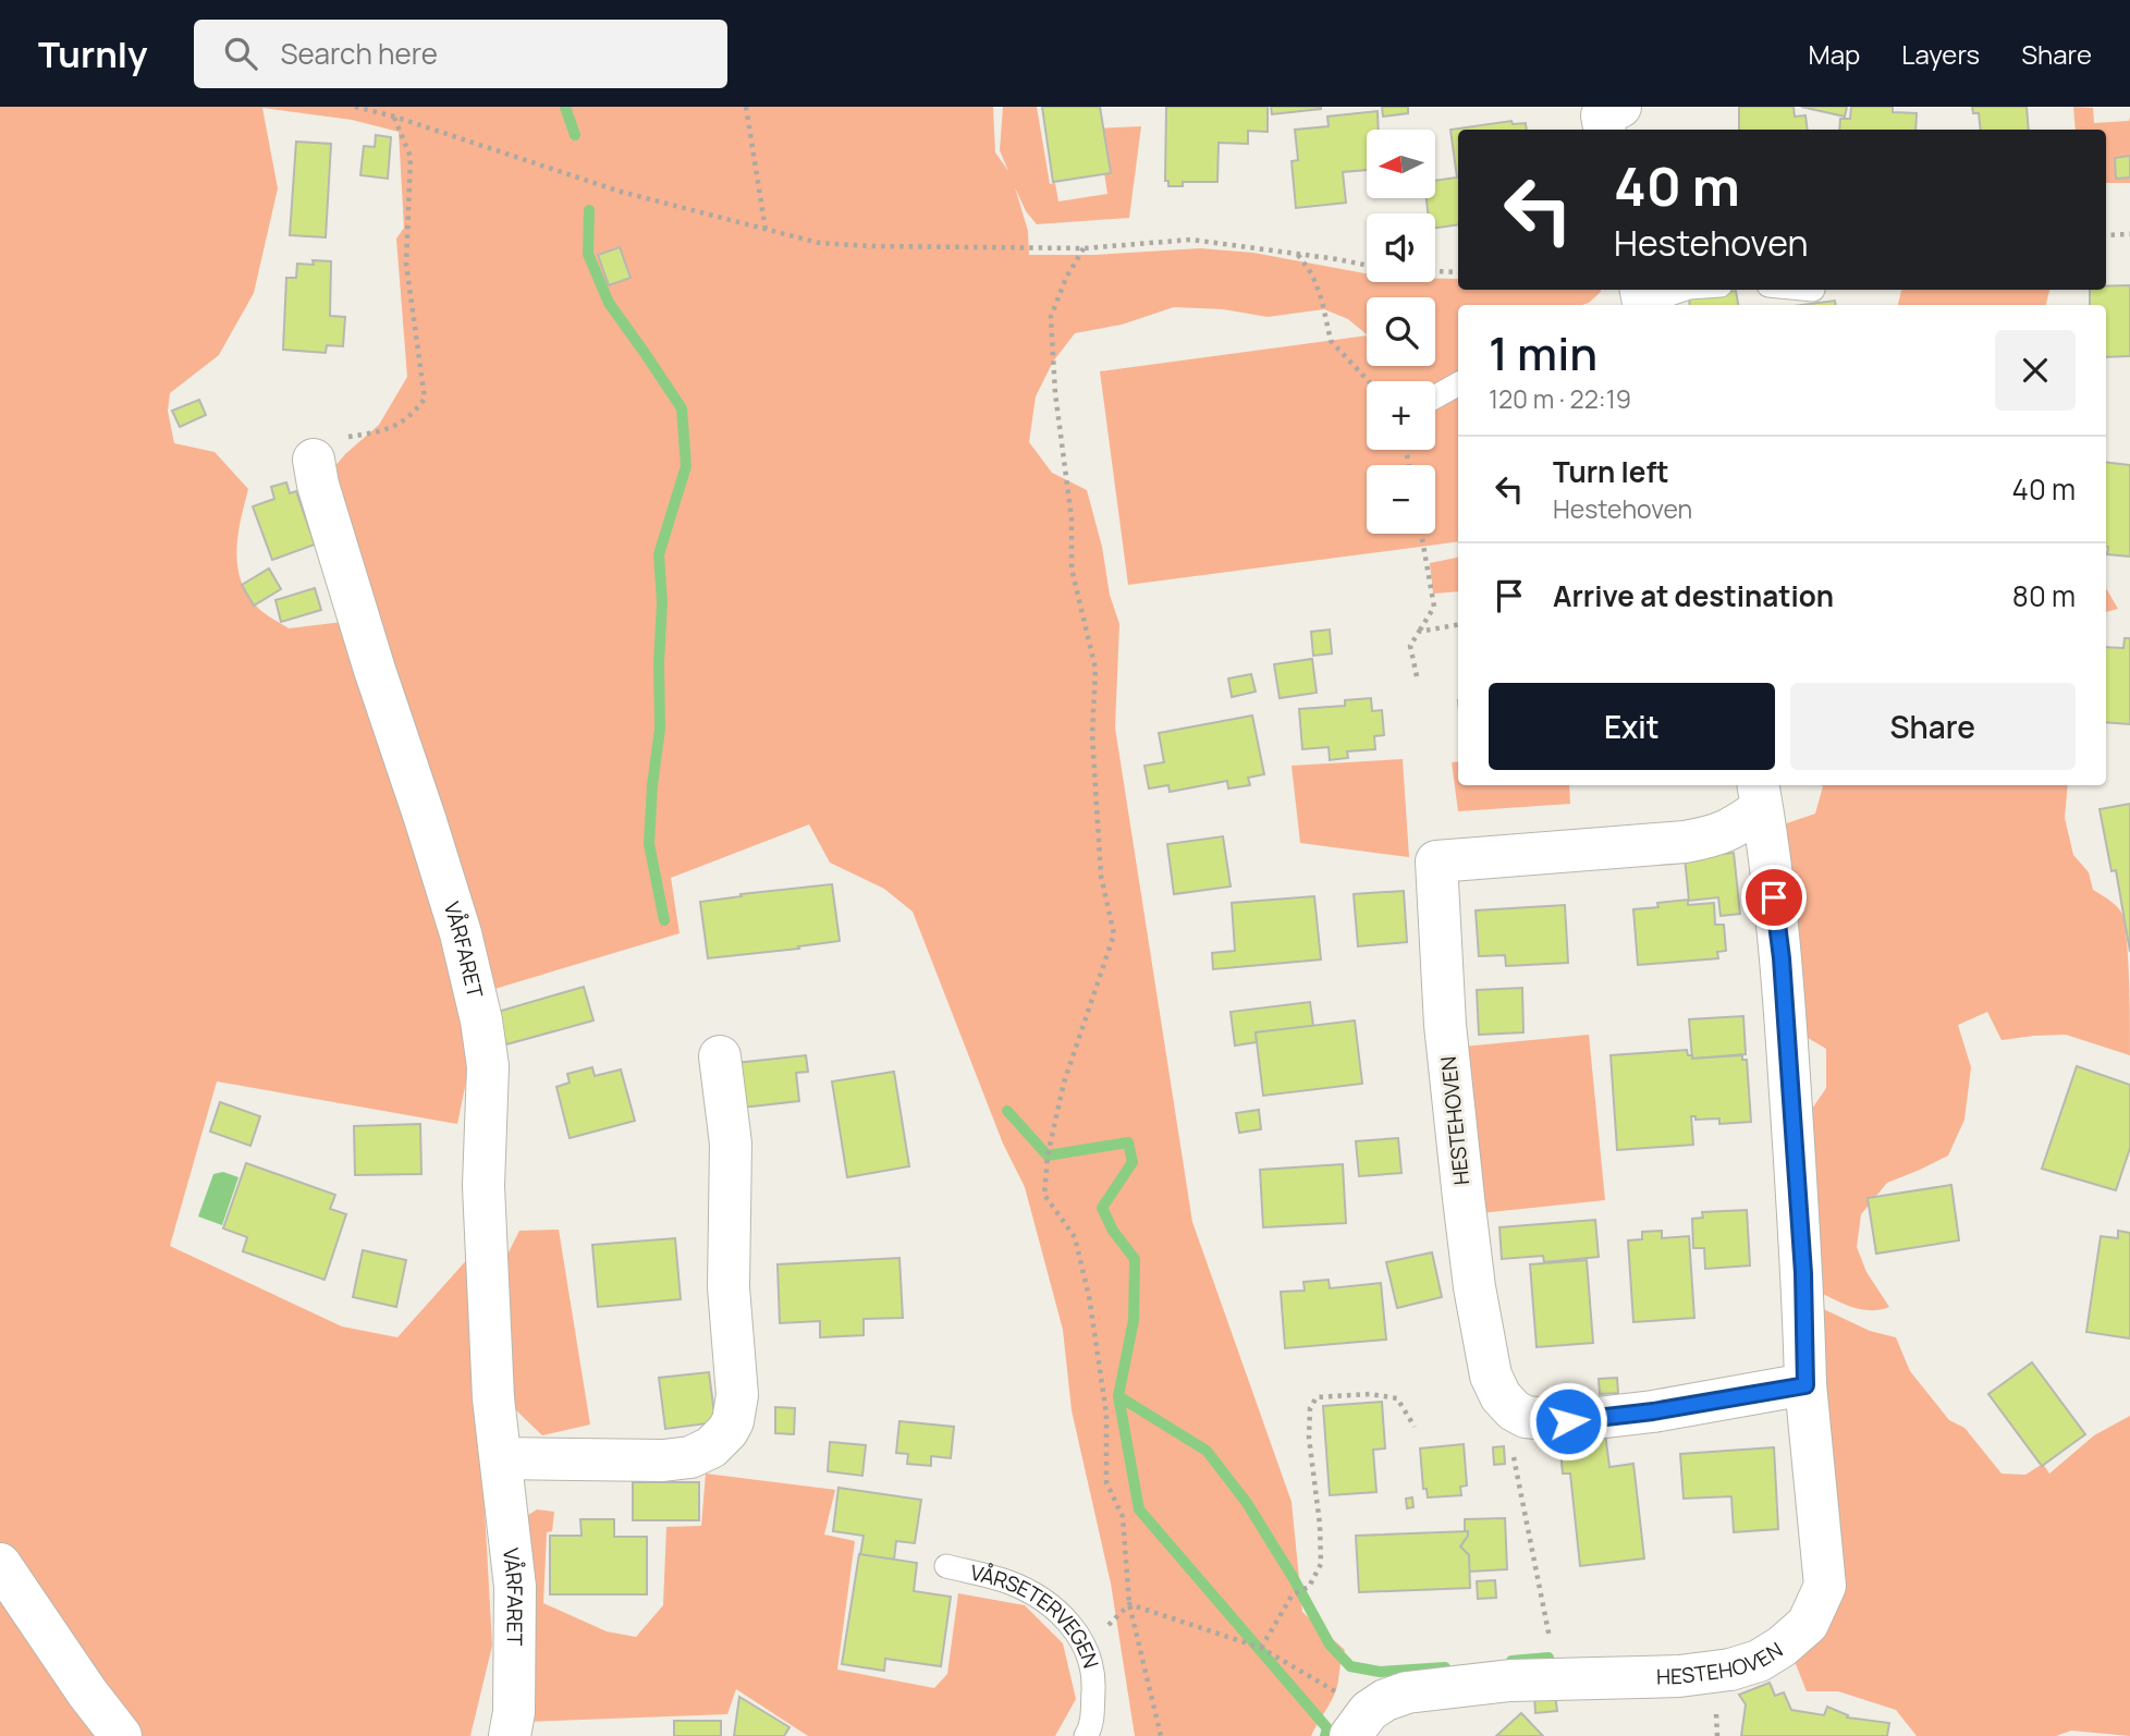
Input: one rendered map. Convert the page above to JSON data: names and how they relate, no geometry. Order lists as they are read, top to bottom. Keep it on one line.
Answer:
{"streets":{"street":["VÅRFARET","HESTEHOVEN"],"lane":["VÅRSETERVEGEN"]},"north":"left","page":{"header":"Turnly","search":"Search here","nav":["Map","Layers","Share"],"map_buttons":["+","−"],"turn":["40 m","Hestehoven"],"heading":["1 min","120 m · 22:19"],"list":[{"name":"Turn left","note":"Hestehoven","value":"40 m"},{"name":"Arrive at destination","value":"80 m"}],"buttons":["Exit","Share"]}}
